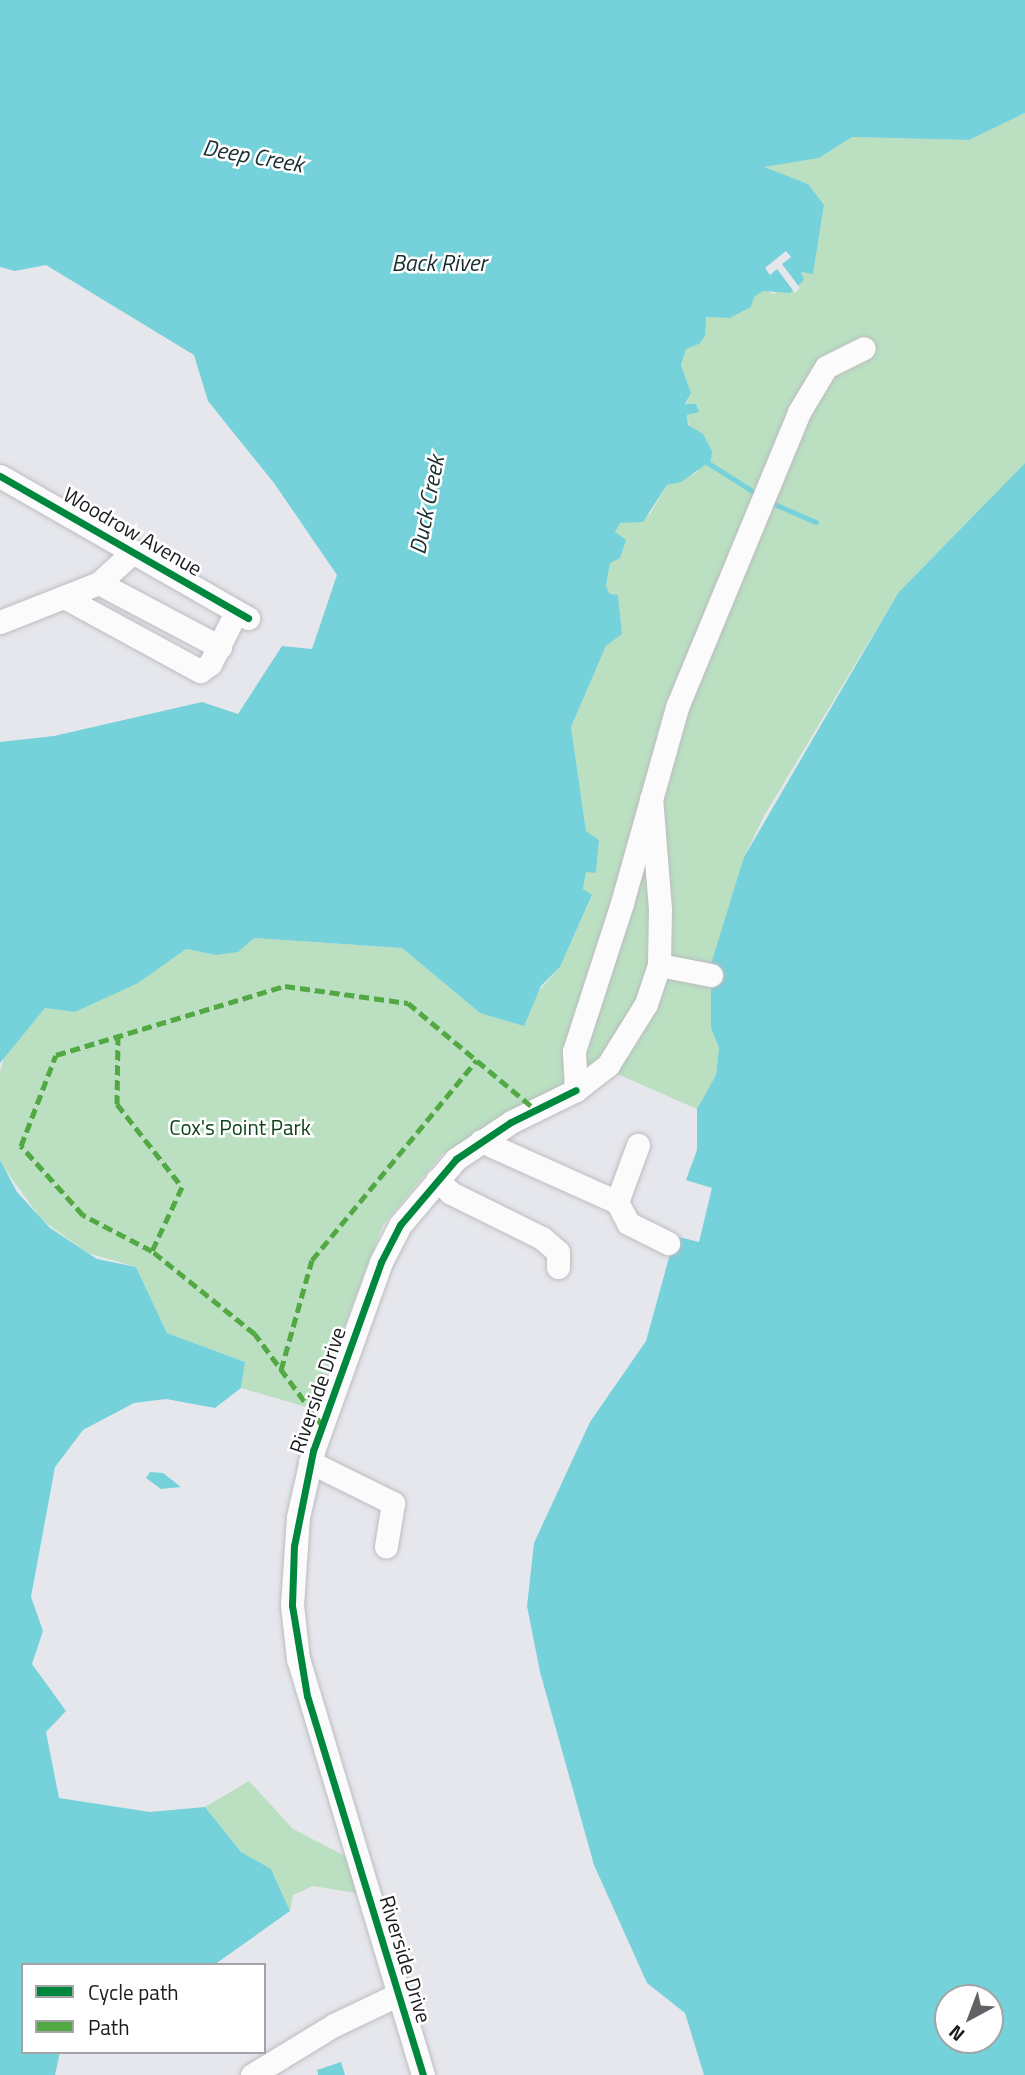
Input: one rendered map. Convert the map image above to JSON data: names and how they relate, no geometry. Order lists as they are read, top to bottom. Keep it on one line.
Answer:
{"streets":{"street":["Woodrow Avenue","Riverside Drive"]},"water":["Deep Creek","Back River","Duck Creek"],"parks":["Cox's Point Park"],"legend":["Cycle path","Path"],"north":"bottom left"}
